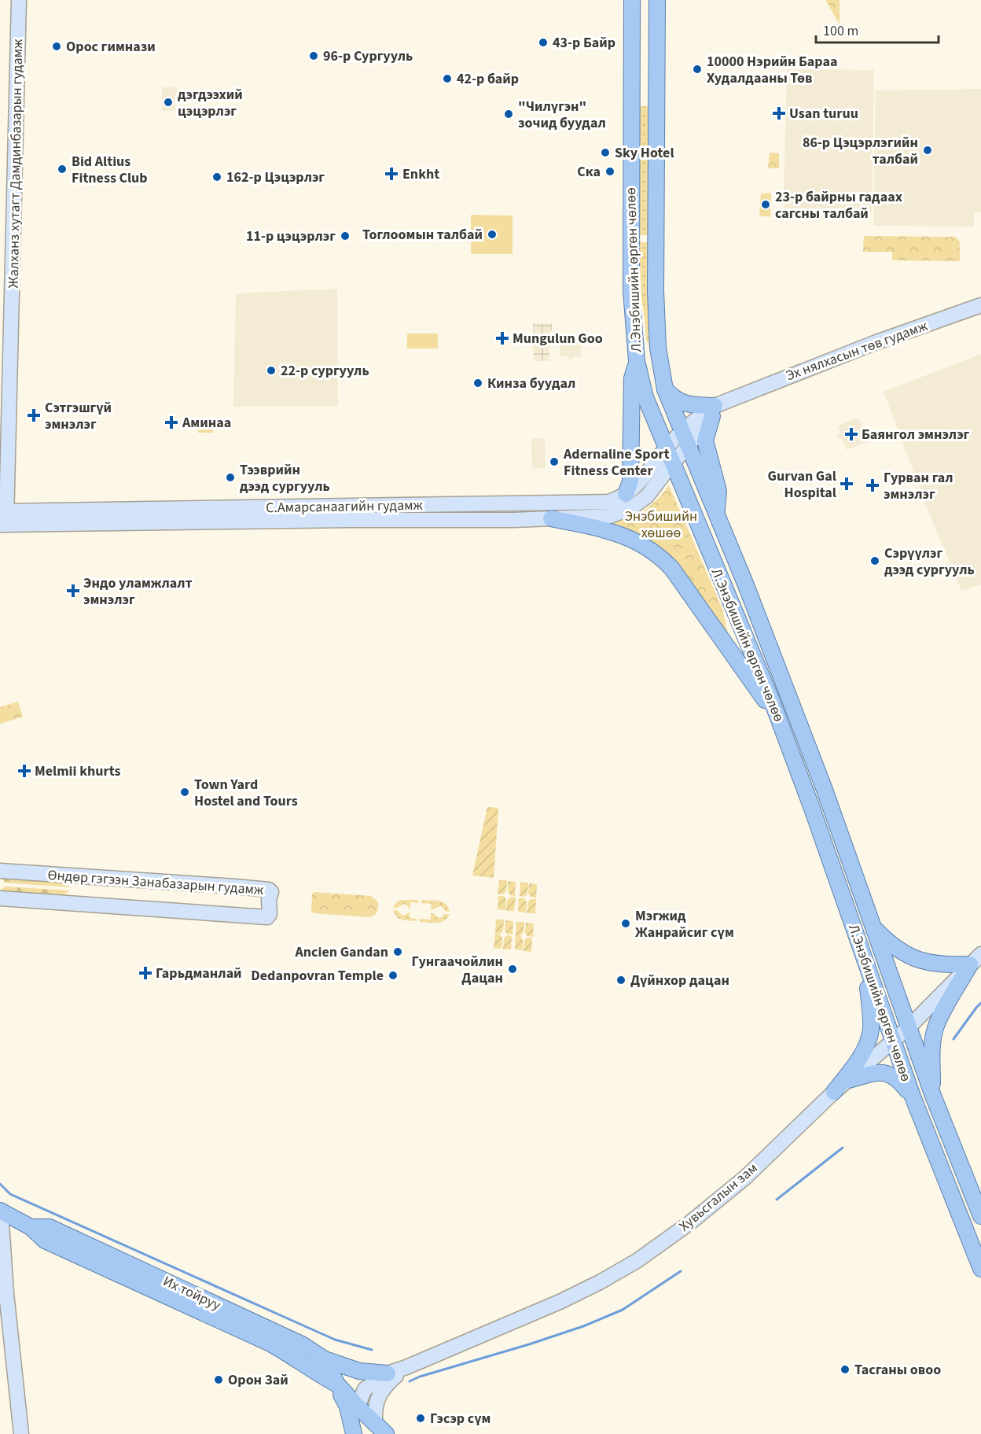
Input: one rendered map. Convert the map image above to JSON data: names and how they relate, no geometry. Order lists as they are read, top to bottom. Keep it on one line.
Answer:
{"streets":{"main road":["Жалханз хутагт Дамдинбазарын гудамж","Л.Энэбишийн өргөн чөлөө","Эх нялхасын төв гудамж","С.Амарсанаагийн гудамж","Өндөр гэгээн Занабазарын гудамж","Хувьсгалын зам","Их тойруу"]},"crossings":[["Жалханз хутагт Дамдинбазарын гудамж","С.Амарсанаагийн гудамж"],["Л.Энэбишийн өргөн чөлөө","С.Амарсанаагийн гудамж"],["Л.Энэбишийн өргөн чөлөө","Хувьсгалын зам"],["Эх нялхасын төв гудамж","С.Амарсанаагийн гудамж"]],"parks":["Энэбишийн хөшөө"],"places":{"other":["43-р Байр","Орос гимнази","96-р Сургууль","10000 Нэрийн Бараа Худалдааны Төв","42-p байр","дэгдээхий цэцэрлэг","\"Чилүгэн\" зочид буудал","86-р Цэцэрлэгийн талбай","Sky Hotel","Bid Altius Fitness Club","Ска","162-р Цэцэрлэг","23-р байрны гадаах сагсны талбай","Тоглоомын талбай","11-р цэцэрлэг","22-р сургууль","Кинза буудал","Adernaline Sport Fitness Center","Тээврийн дээд сургууль","Сэрүүлэг дээд сургууль","Town Yard Hostel and Tours","Мэгжид Жанрайсиг сүм","Ancien Gandan","Гунгаачойлин Дацан","Dedanpovran Temple","Дүйнхор дацан","Тасганы овоо","Орон Зай","Гэсэр сүм"],"health":["Usan turuu","Enkht","Mungulun Goo","Сэтгэшгүй эмнэлэг","Аминаа","Баянгол эмнэлэг","Gurvan Gal Hospital","Гурван гал эмнэлэг","Эндо уламжлалт эмнэлэг","Melmii khurts","Гарьдманлай"]},"scale_bar":"100 m"}
